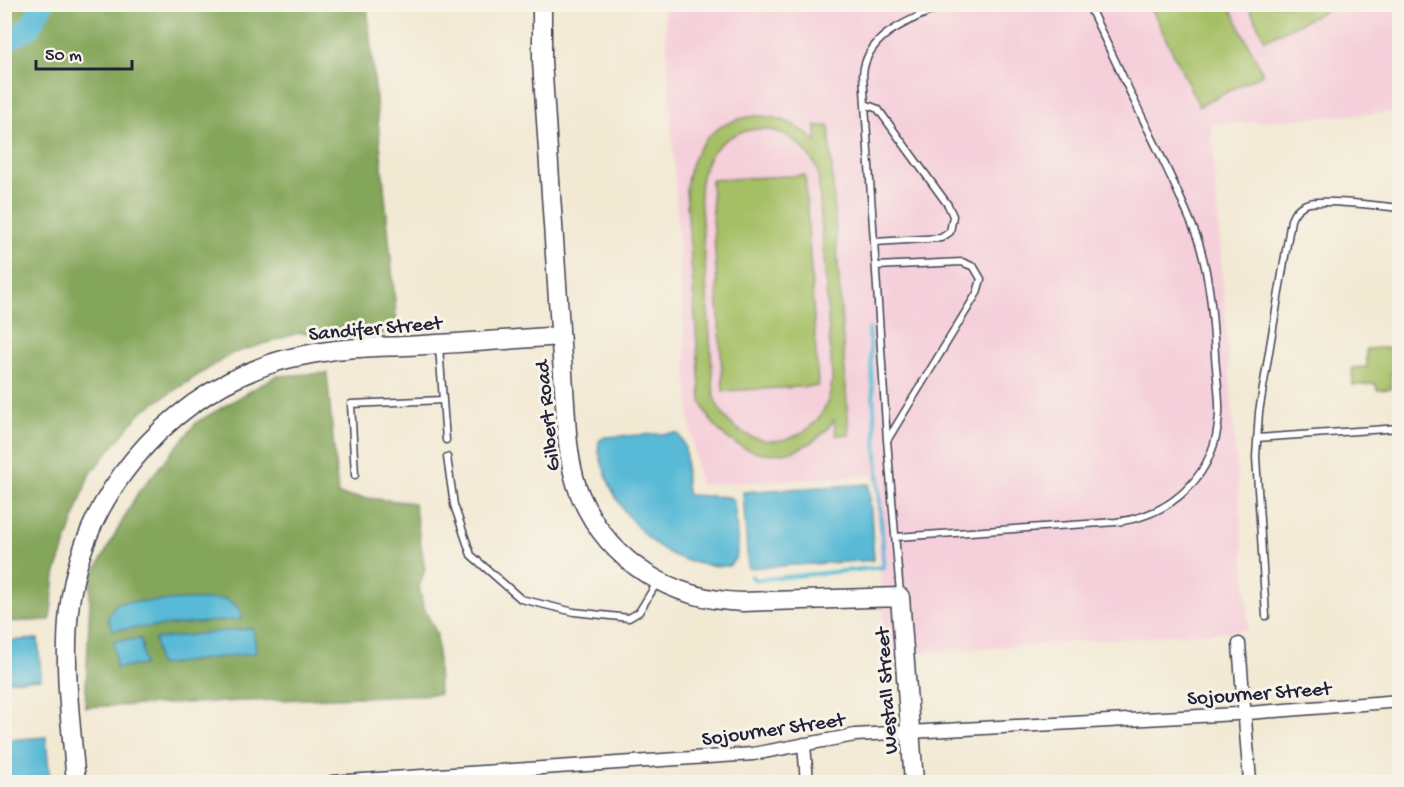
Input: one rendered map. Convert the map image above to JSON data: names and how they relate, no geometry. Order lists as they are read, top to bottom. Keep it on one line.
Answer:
{"streets":{"street":["Sandifer Street","Gilbert Road","Westall Street","Sojourner Street"]},"crossings":[["Sandifer Street","Gilbert Road"],["Gilbert Road","Westall Street"],["Westall Street","Sojourner Street"]],"scale_bar":"50 m"}
